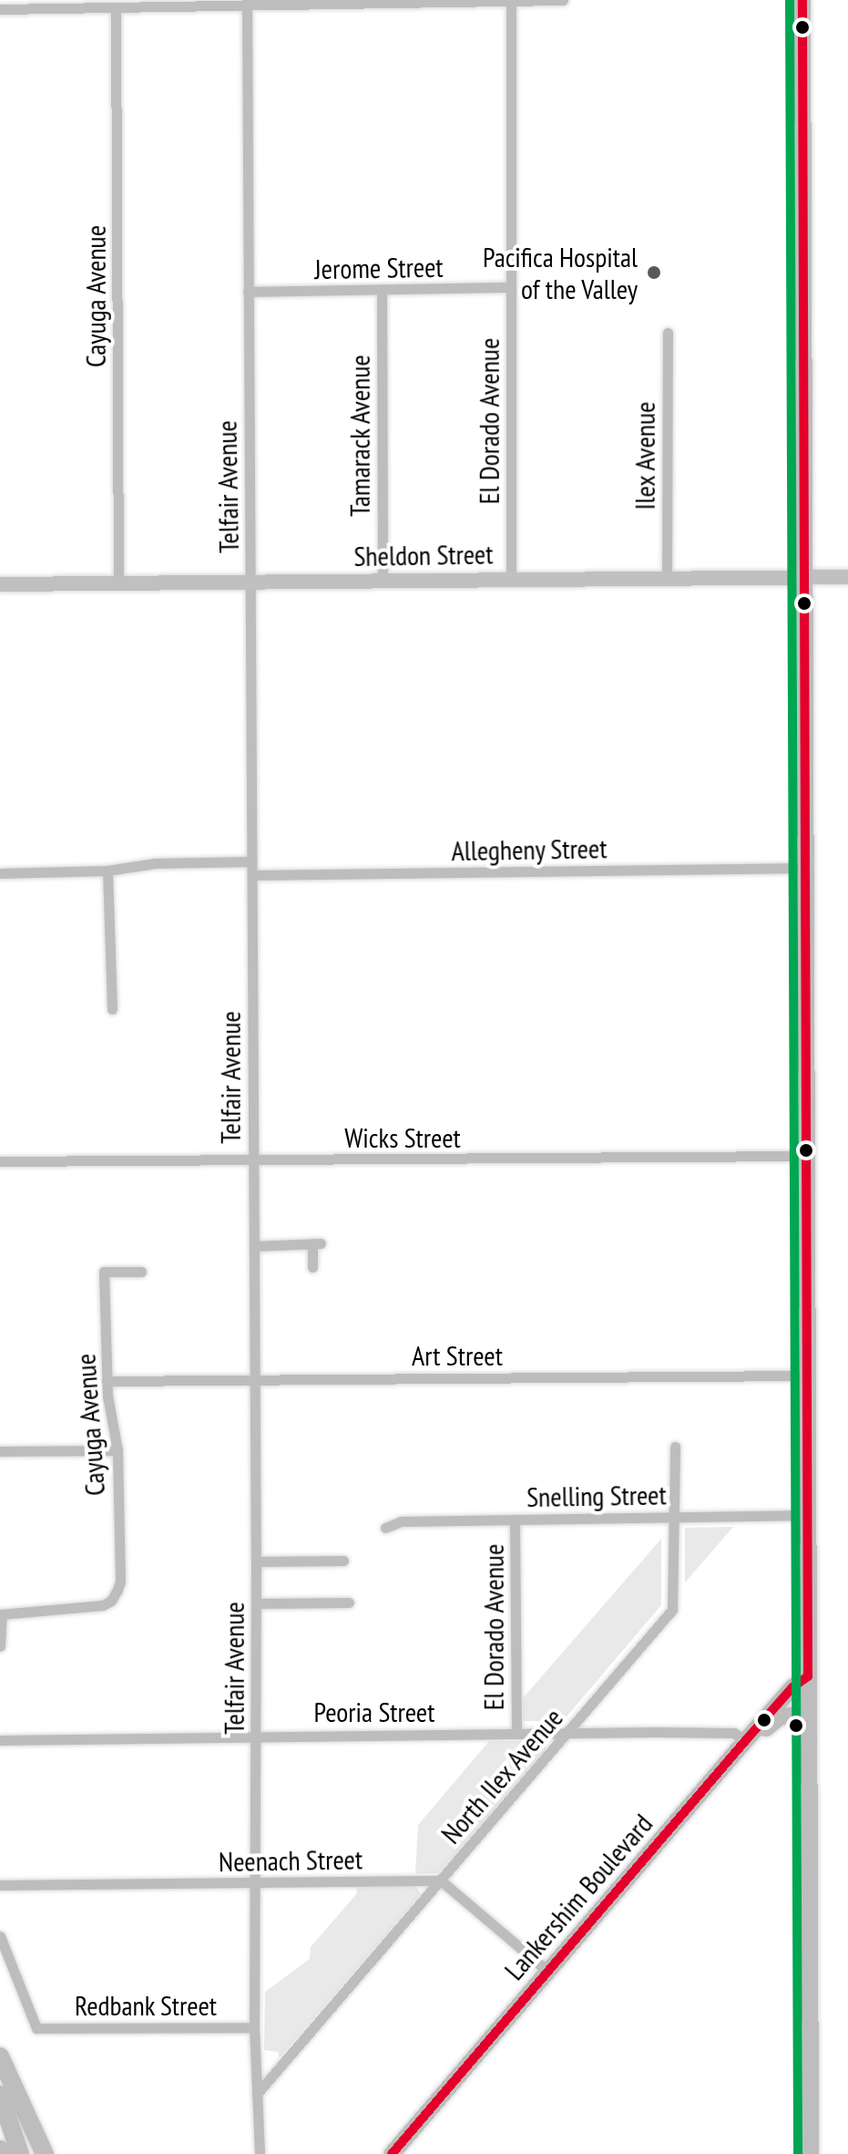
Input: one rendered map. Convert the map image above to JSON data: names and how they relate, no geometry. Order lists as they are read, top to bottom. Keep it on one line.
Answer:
{"streets":{"main road":["Sheldon Street","Lankershim Boulevard"],"street":["Jerome Street","Cayuga Avenue","El Dorado Avenue","Tamarack Avenue","Ilex Avenue","Telfair Avenue","Allegheny Street","Wicks Street","Art Street","Snelling Street","Peoria Street","North Ilex Avenue","Neenach Street","Redbank Street"]},"crossings":[["Jerome Street","El Dorado Avenue"],["Jerome Street","Tamarack Avenue"],["Jerome Street","Telfair Avenue"],["Cayuga Avenue","Sheldon Street"],["Cayuga Avenue","Art Street"],["El Dorado Avenue","Sheldon Street"],["El Dorado Avenue","Snelling Street"],["El Dorado Avenue","Peoria Street"],["Tamarack Avenue","Sheldon Street"],["Ilex Avenue","Sheldon Street"],["Telfair Avenue","Sheldon Street"],["Telfair Avenue","Allegheny Street"],["Telfair Avenue","Wicks Street"],["Telfair Avenue","Art Street"],["Telfair Avenue","Peoria Street"],["Telfair Avenue","North Ilex Avenue"],["Telfair Avenue","Neenach Street"],["Telfair Avenue","Redbank Street"],["Snelling Street","North Ilex Avenue"],["Peoria Street","North Ilex Avenue"],["Peoria Street","Lankershim Boulevard"],["North Ilex Avenue","Neenach Street"]],"places":["Pacifica Hospital of the Valley"]}
